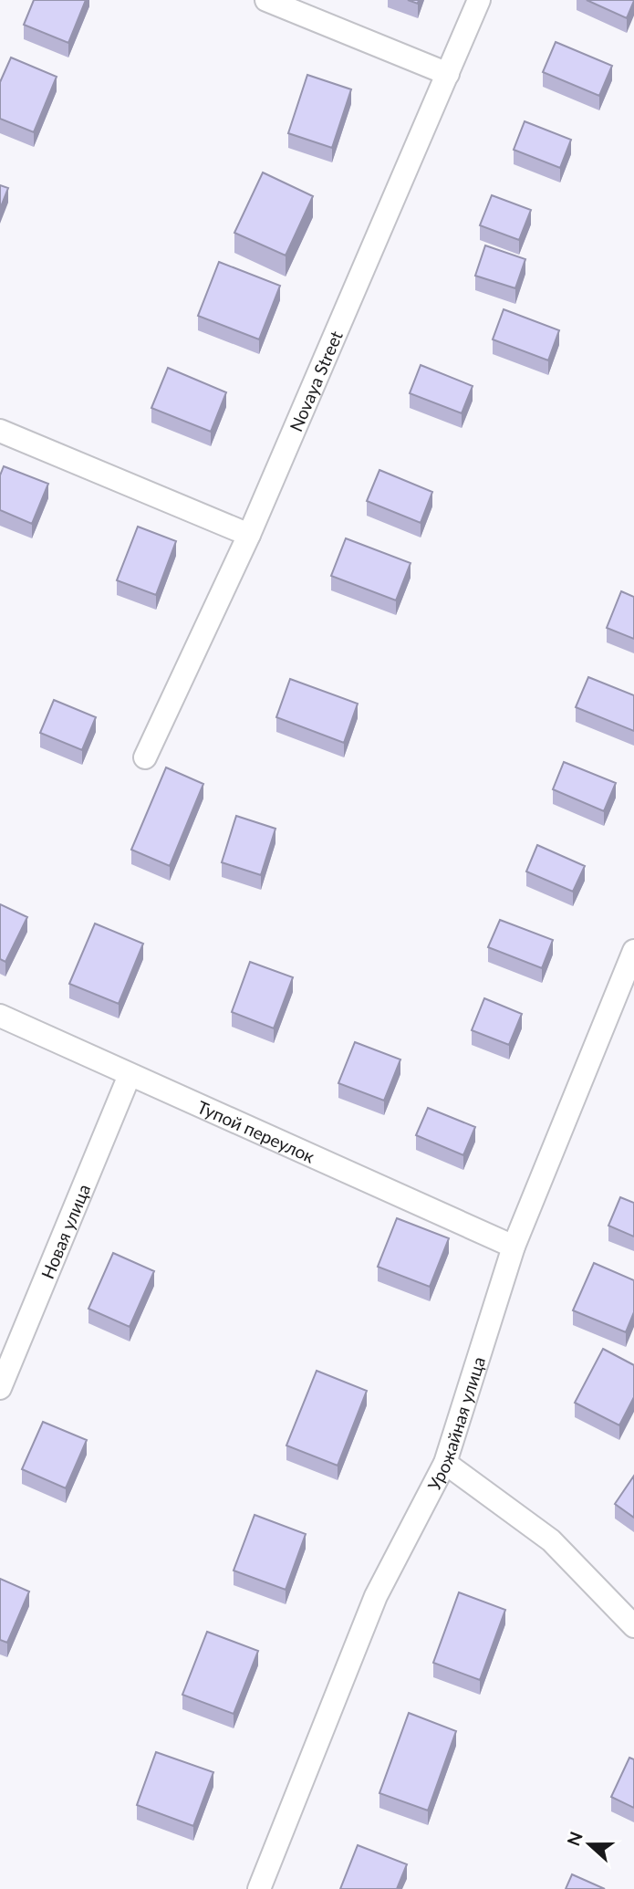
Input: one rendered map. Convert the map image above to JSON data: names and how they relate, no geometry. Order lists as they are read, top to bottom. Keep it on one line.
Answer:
{"streets":{"street":["Novaya Street","Тупой переулок","Новая улица","Урожайная улица"]},"crossings":[["Тупой переулок","Новая улица"],["Тупой переулок","Урожайная улица"]],"north":"left"}
